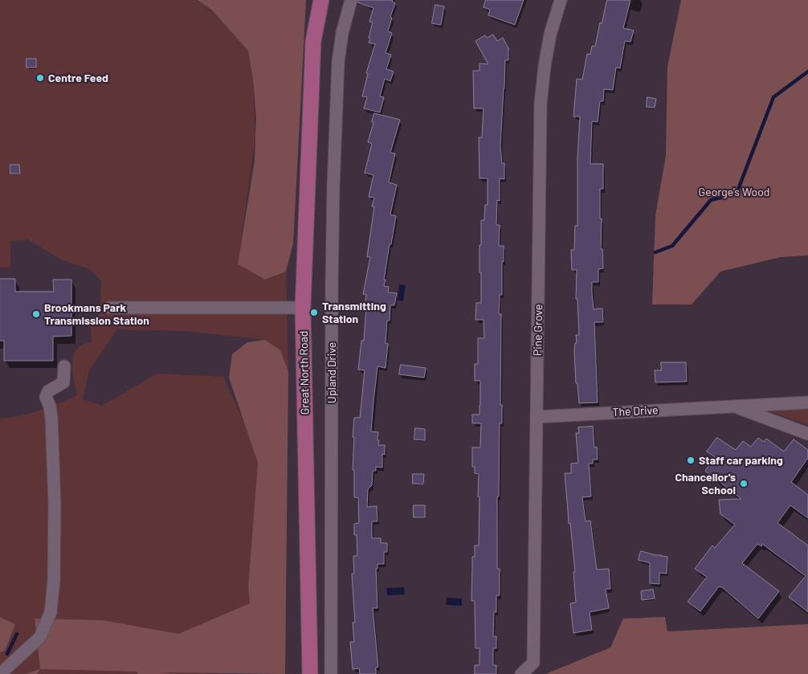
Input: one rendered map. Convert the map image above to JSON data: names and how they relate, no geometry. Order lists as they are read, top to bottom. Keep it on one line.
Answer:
{"streets":{"main road":["Great North Road"],"street":["Pine Grove","Upland Drive","The Drive"]},"crossings":[["Pine Grove","The Drive"]],"parks":["George's Wood"],"places":["Centre Feed","Transmitting Station","Brookmans Park Transmission Station","Staff car parking","Chancellor's School"]}
